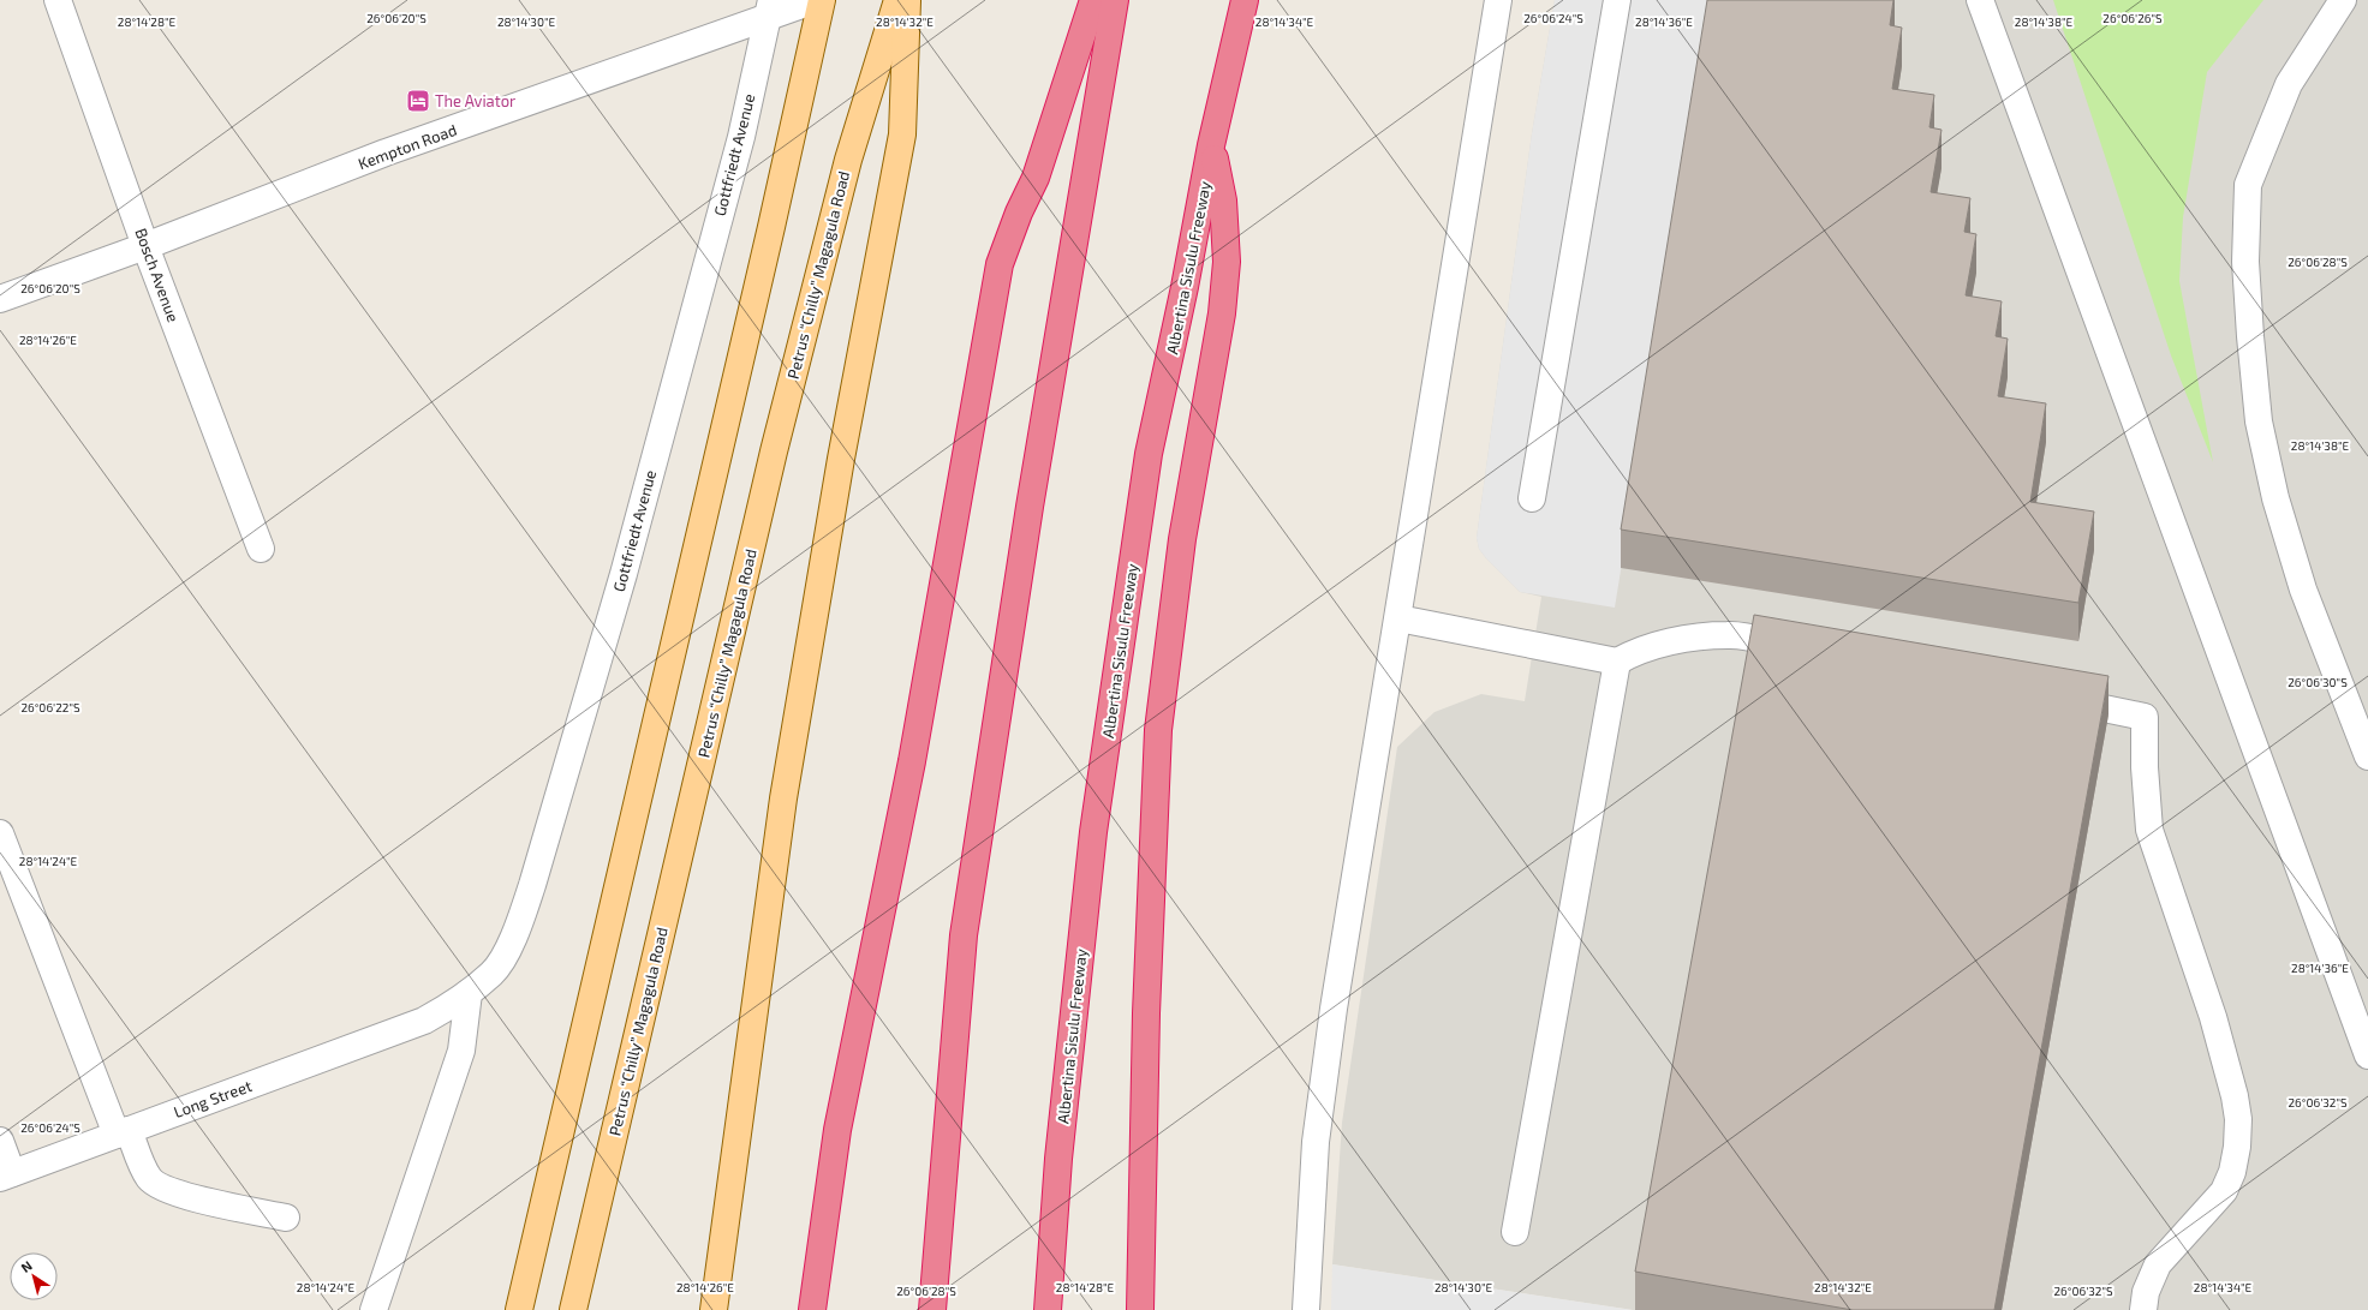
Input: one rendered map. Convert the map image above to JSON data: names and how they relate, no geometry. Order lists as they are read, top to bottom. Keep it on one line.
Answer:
{"streets":{"highway":["Albertina Sisulu Freeway"],"main road":["Petrus “Chilly” Magagula Road"],"street":["Kempton Road","Gottfriedt Avenue","Bosch Avenue","Long Street"]},"crossings":[["Kempton Road","Gottfriedt Avenue"],["Kempton Road","Bosch Avenue"],["Gottfriedt Avenue","Long Street"]],"places":{"hotel":["The Aviator"]},"north":"top left","coordinates":["26°06'20\"S","26°06'24\"S","26°06'26\"S","28°14'28\"E","28°14'30\"E","28°14'32\"E","28°14'34\"E","28°14'36\"E","28°14'38\"E","26°06'28\"S","28°14'26\"E","26°06'30\"S","26°06'22\"S","28°14'24\"E","26°06'32\"S"]}
